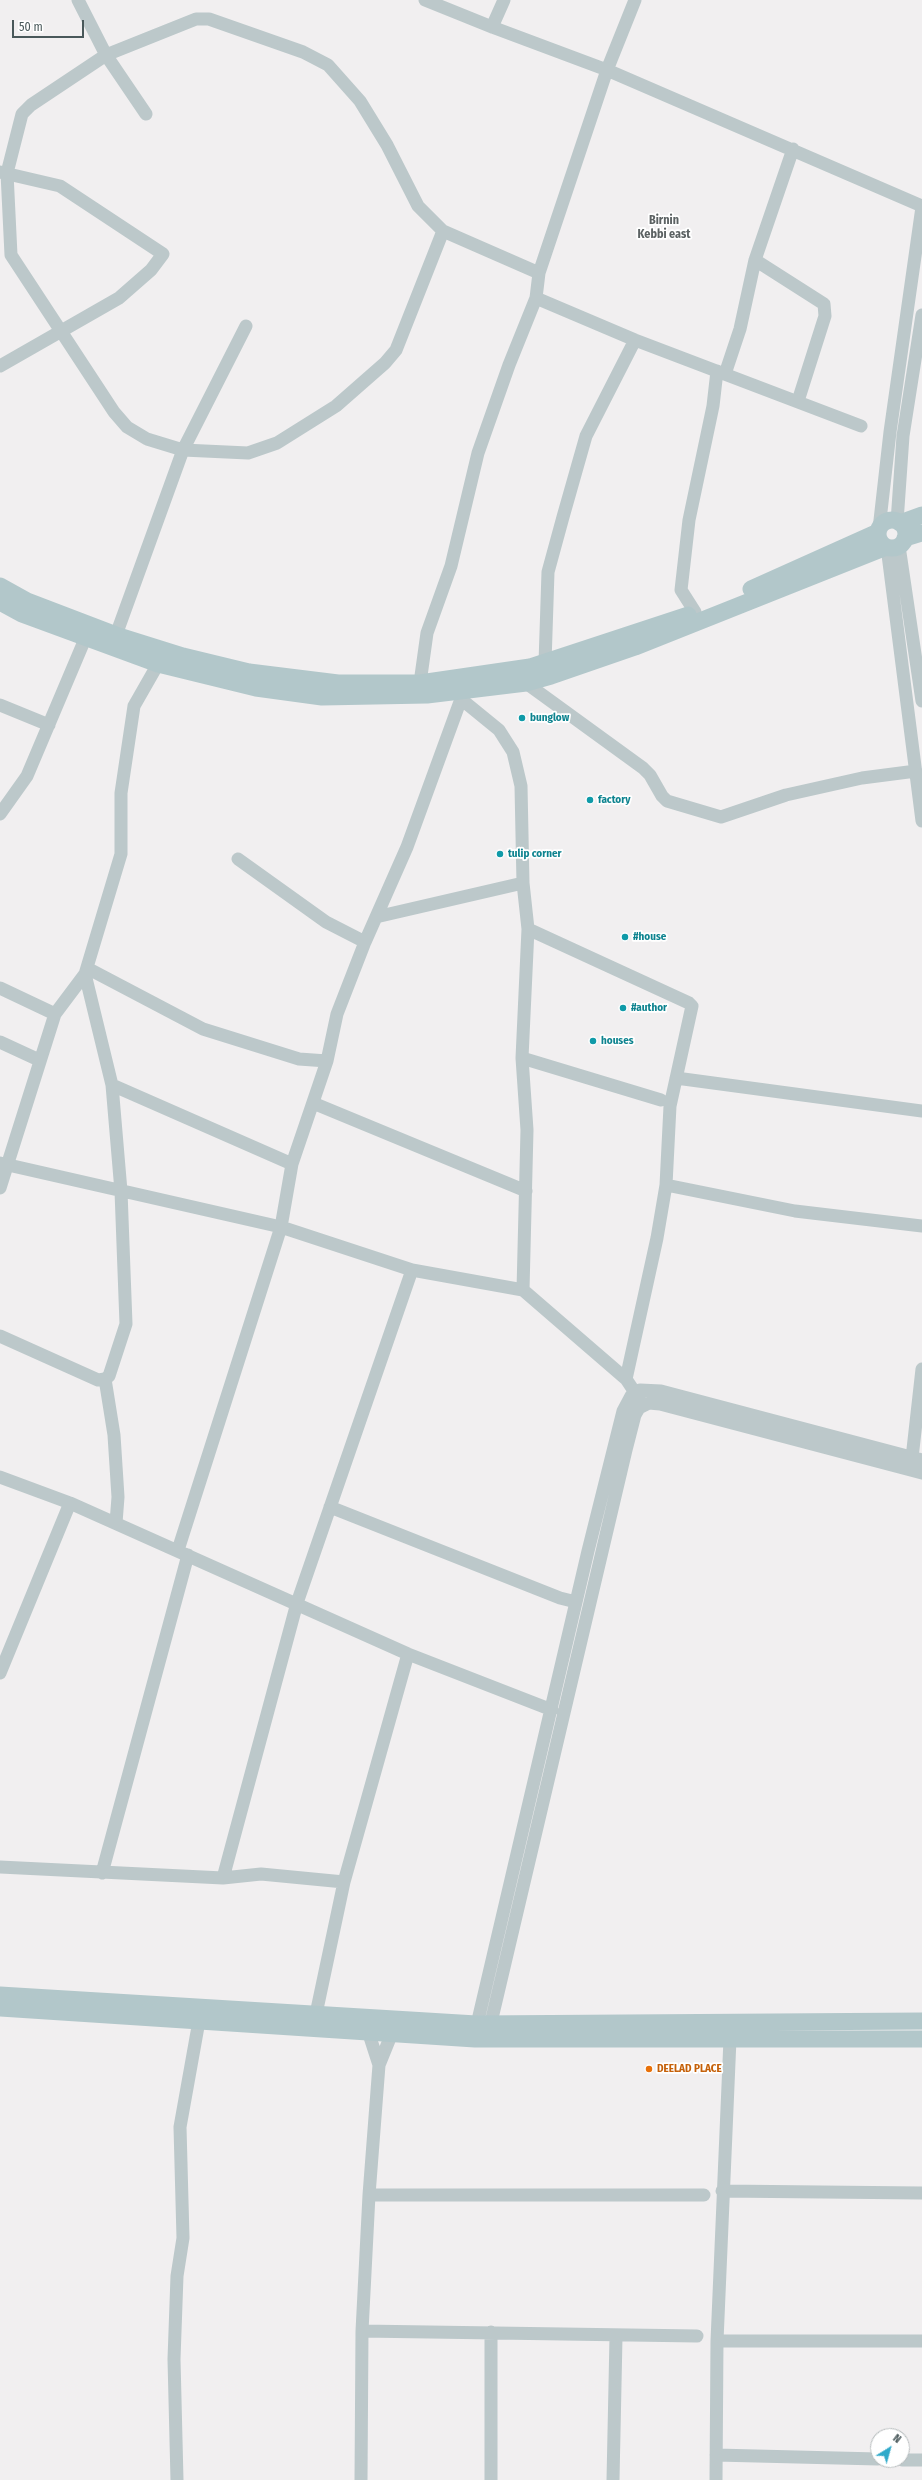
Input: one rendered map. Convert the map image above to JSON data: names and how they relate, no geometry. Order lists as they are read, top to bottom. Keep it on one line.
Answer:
{"districts":["Birnin Kebbi east"],"places":["bunglow","factory","tulip corner","#house","#author","houses","DEELAD PLACE"],"scale_bar":"50 m","north":"top right"}
